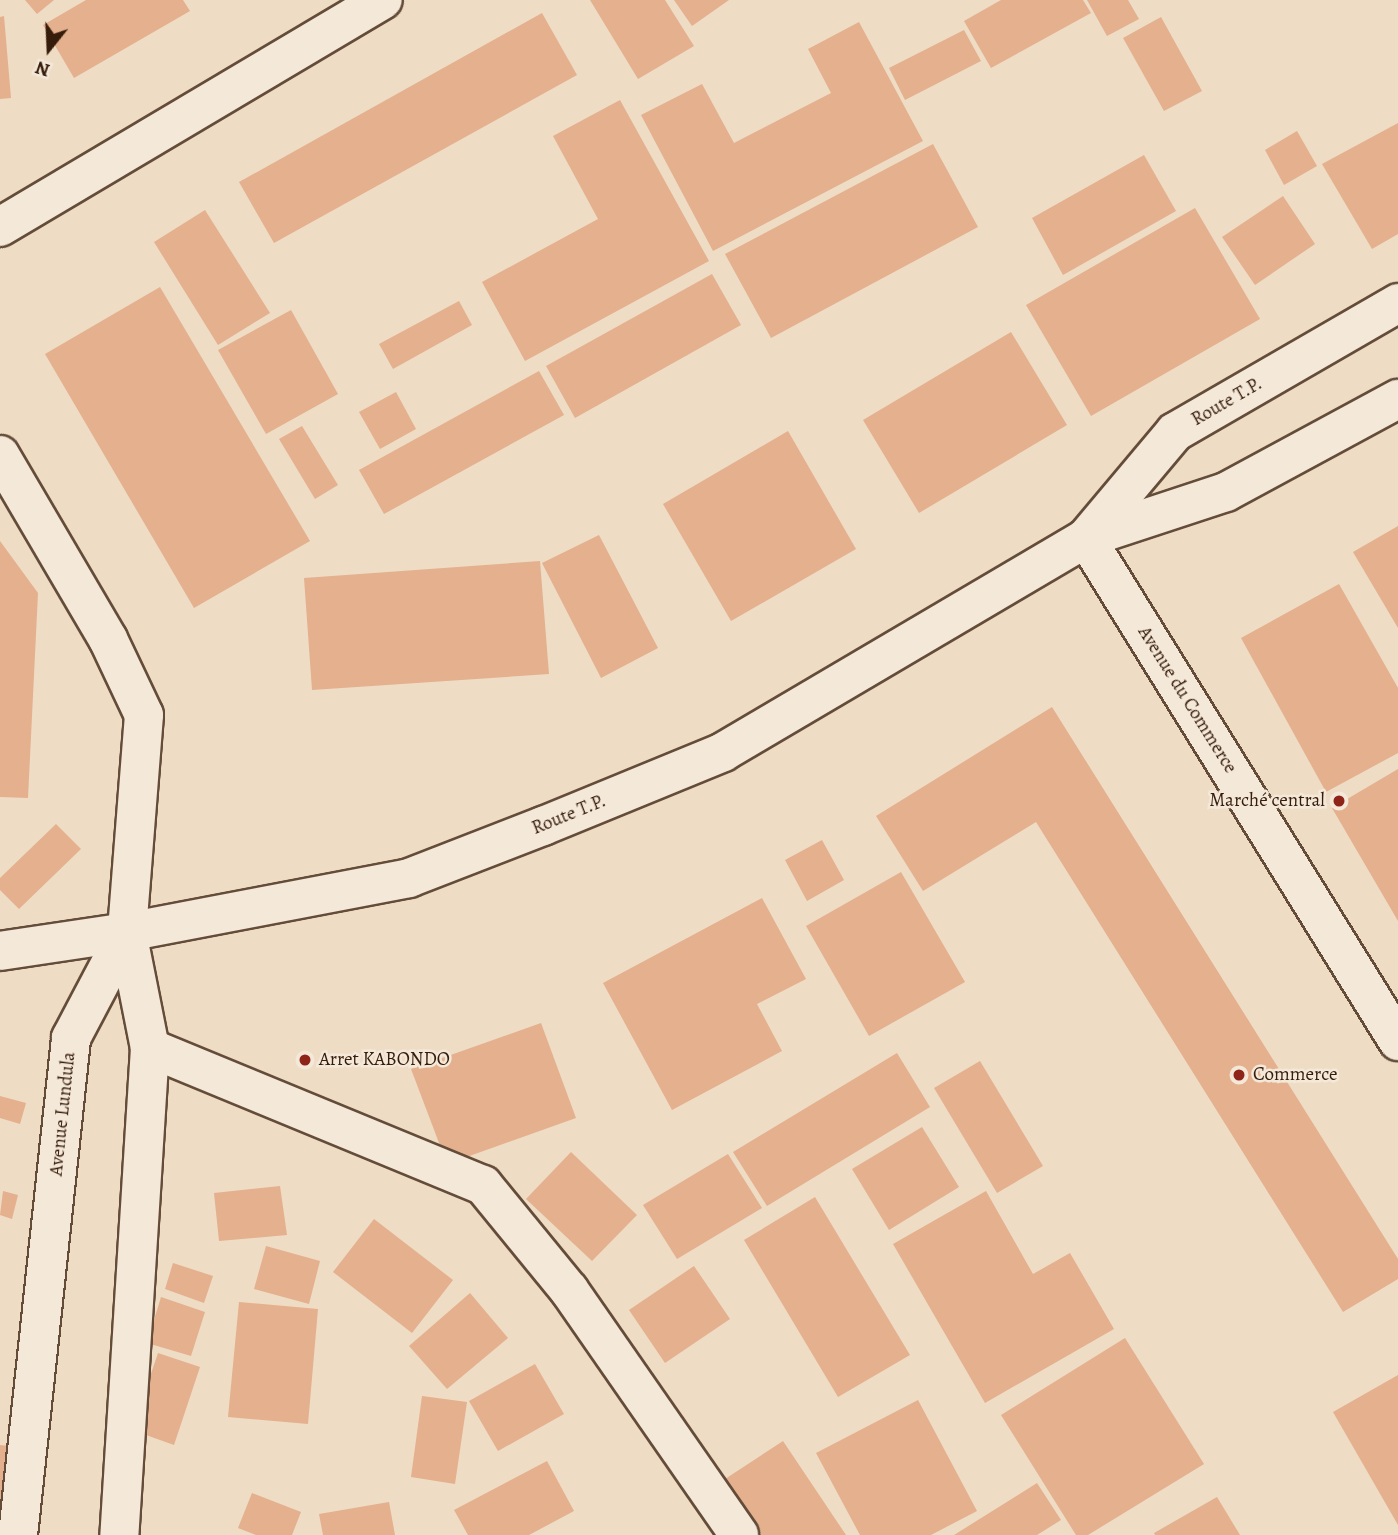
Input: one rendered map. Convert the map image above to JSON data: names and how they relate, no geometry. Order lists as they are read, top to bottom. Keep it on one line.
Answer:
{"streets":{"street":["Route T.P.","Avenue du Commerce","Avenue Lundula"]},"crossings":[["Route T.P.","Avenue du Commerce"],["Route T.P.","Avenue Lundula"]],"places":["Marché central","Arret KABONDO","Commerce"],"north":"bottom"}
